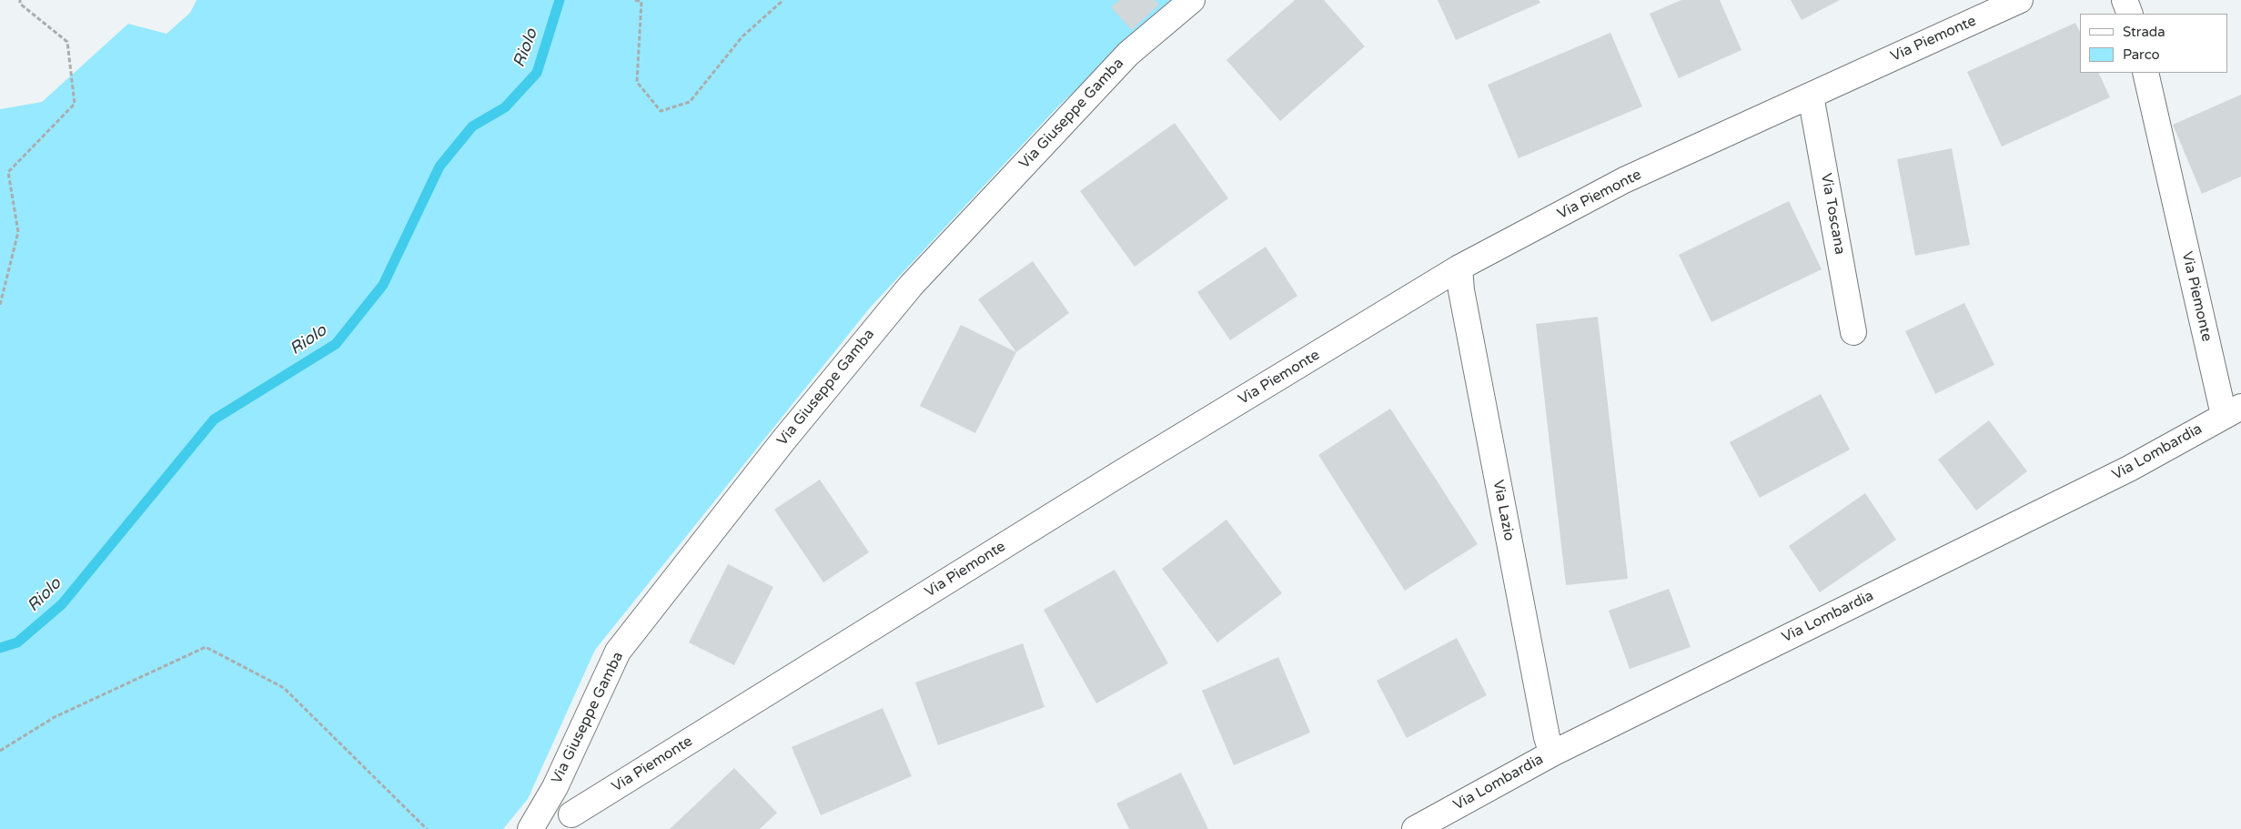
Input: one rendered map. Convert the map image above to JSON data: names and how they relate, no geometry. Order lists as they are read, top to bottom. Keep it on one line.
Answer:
{"streets":{"street":["Via Piemonte","Via Giuseppe Gamba","Via Toscana","Via Lombardia","Via Lazio"]},"crossings":[["Via Piemonte","Via Toscana"],["Via Piemonte","Via Lombardia"],["Via Piemonte","Via Lazio"],["Via Lombardia","Via Lazio"]],"water":["Riolo"],"legend":["Strada","Parco"]}
